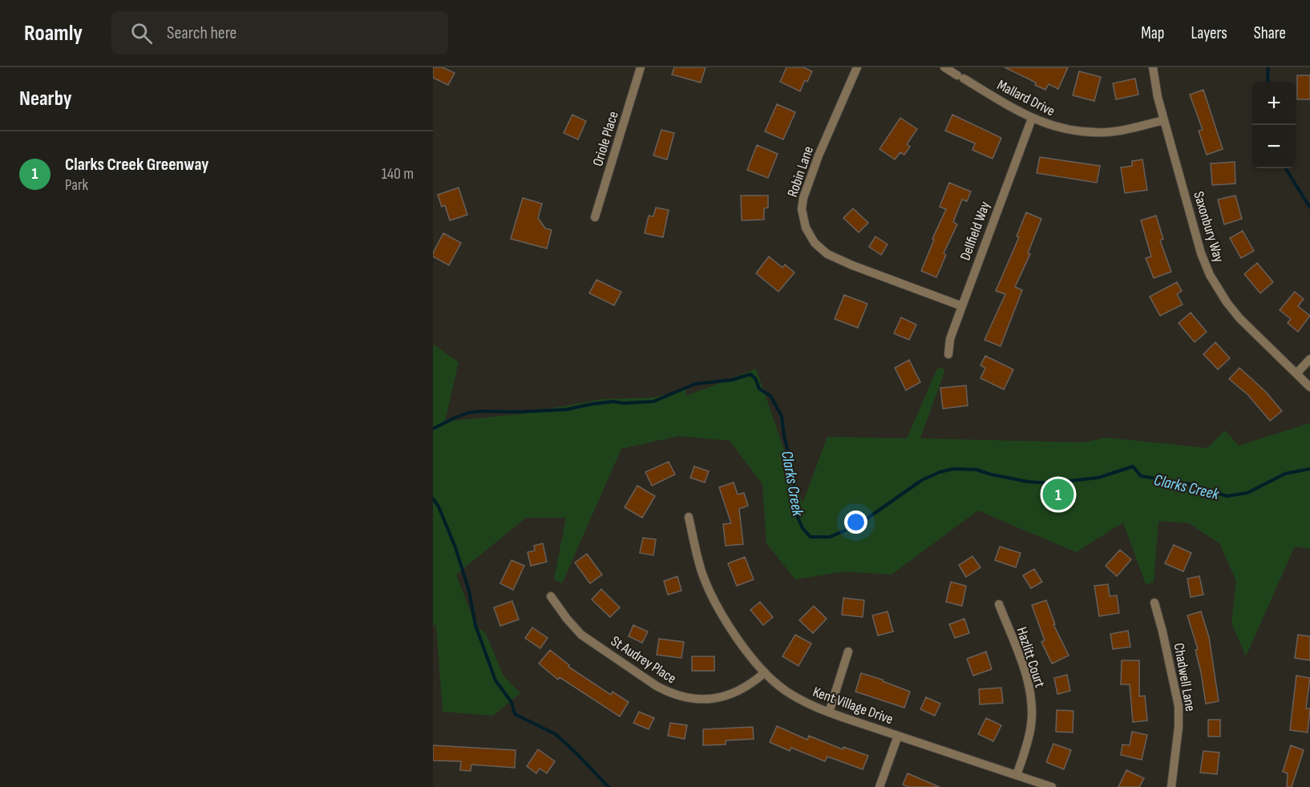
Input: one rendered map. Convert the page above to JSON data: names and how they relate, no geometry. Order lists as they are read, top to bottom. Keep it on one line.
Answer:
{"streets":{"street":["Mallard Drive","Oriole Place","Robin Lane","Saxonbury Way","Dellfield Way","Hazlitt Court","St Audrey Place","Chadwell Lane","Kent Village Drive"]},"crossings":[["Mallard Drive","Saxonbury Way"],["Mallard Drive","Dellfield Way"],["Robin Lane","Dellfield Way"],["Hazlitt Court","Kent Village Drive"],["St Audrey Place","Kent Village Drive"]],"water":["Clarks Creek"],"page":{"header":"Roamly","search":"Search here","nav":["Map","Layers","Share"],"heading":"Nearby","map_buttons":["+","−"],"list":[{"mark":"1","name":"Clarks Creek Greenway","note":"Park","value":"140 m"}],"pins":"1"}}
